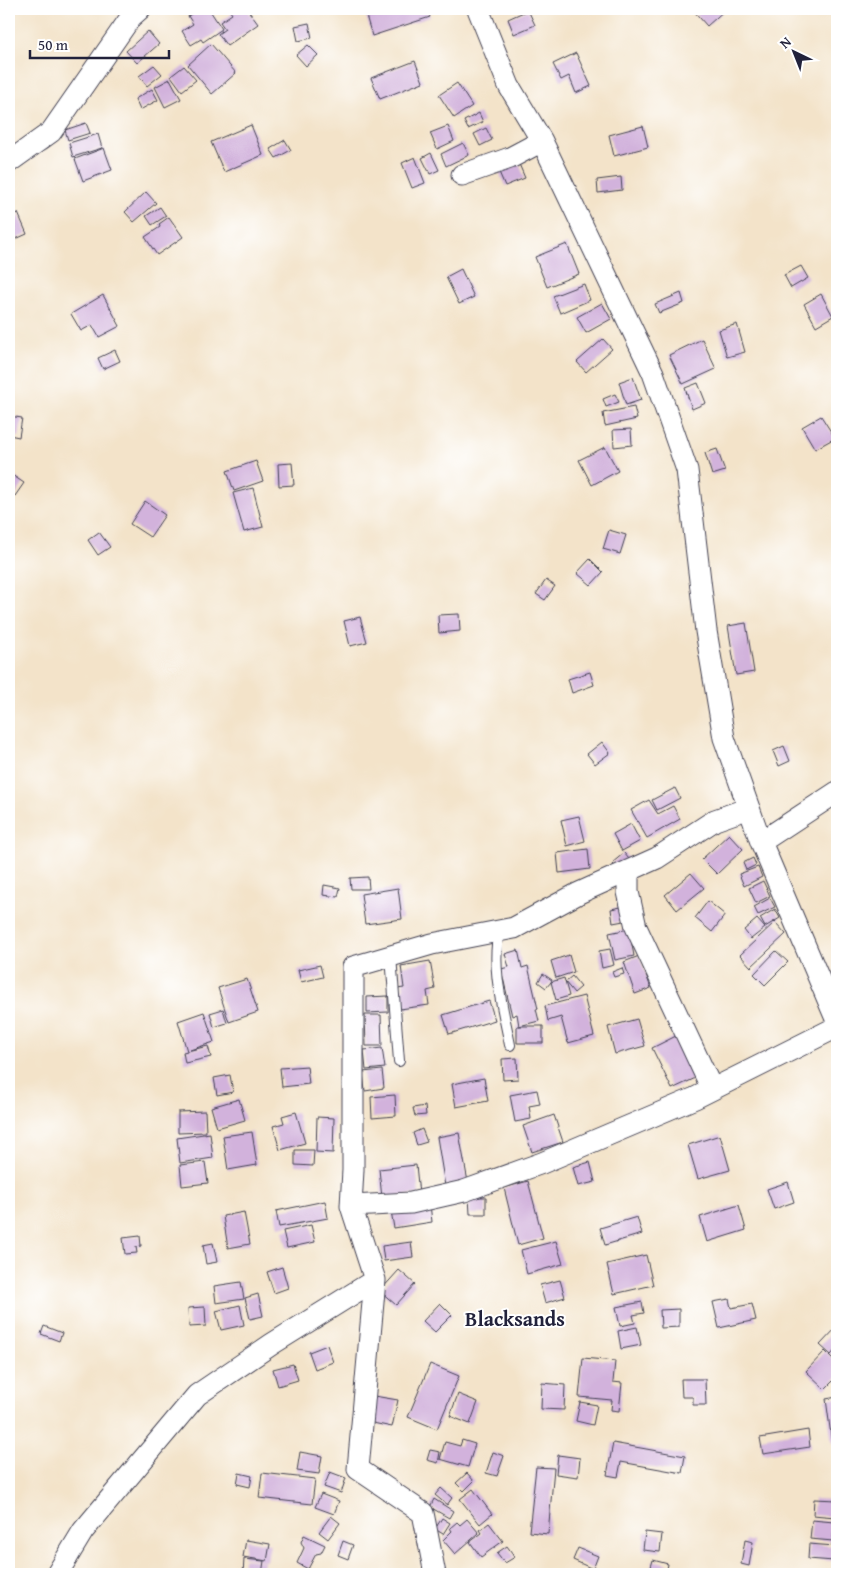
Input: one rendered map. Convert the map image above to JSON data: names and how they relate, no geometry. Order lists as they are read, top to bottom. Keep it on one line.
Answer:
{"districts":["Blacksands"],"scale_bar":"50 m","north":"top left"}
